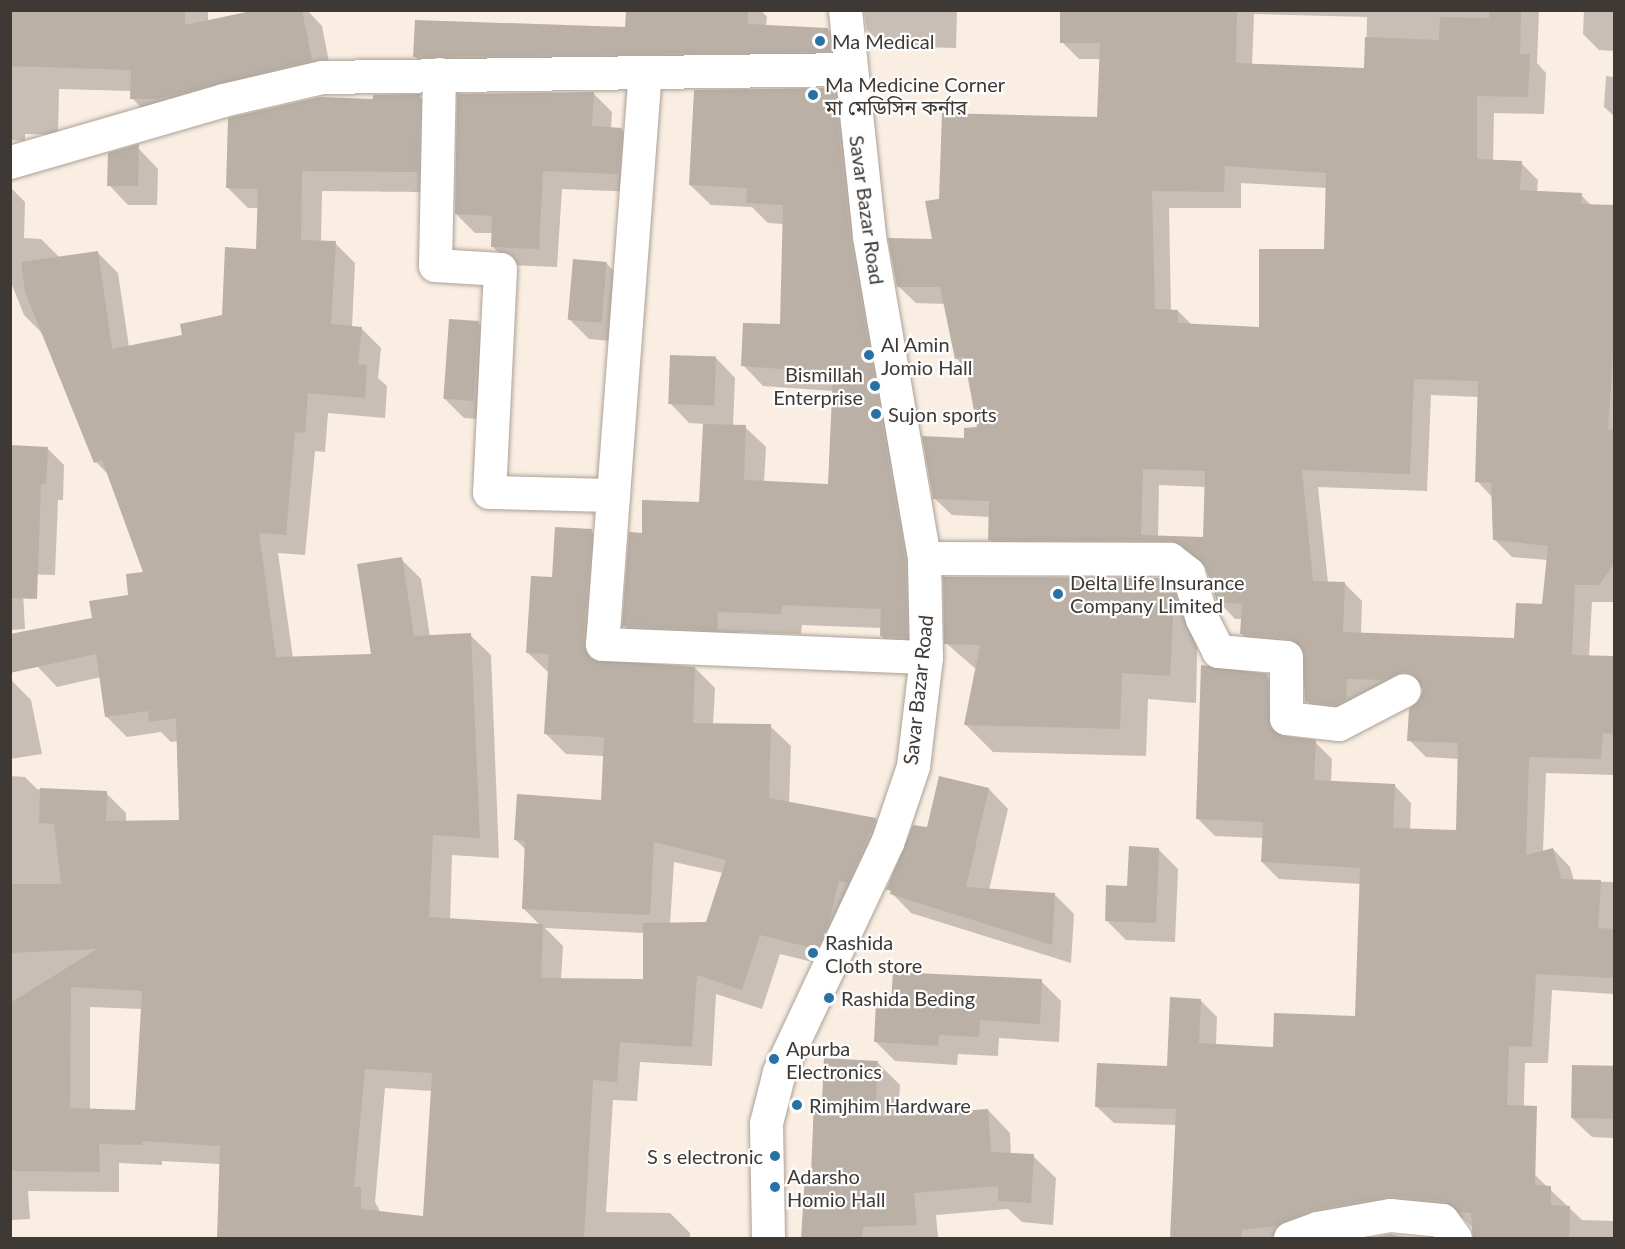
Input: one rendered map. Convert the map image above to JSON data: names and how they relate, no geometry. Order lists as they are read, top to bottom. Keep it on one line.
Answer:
{"streets":{"street":["Savar Bazar Road"]},"places":["Ma Medical","Ma Medicine Corner মা মেডিসিন কর্নার","Al Amin Jomio Hall","Bismillah Enterprise","Sujon sports","Delta Life Insurance Company Limited","Rashida Cloth store","Rashida Beding","Apurba Electronics","Rimjhim Hardware","S s electronic","Adarsho Homio Hall"]}
